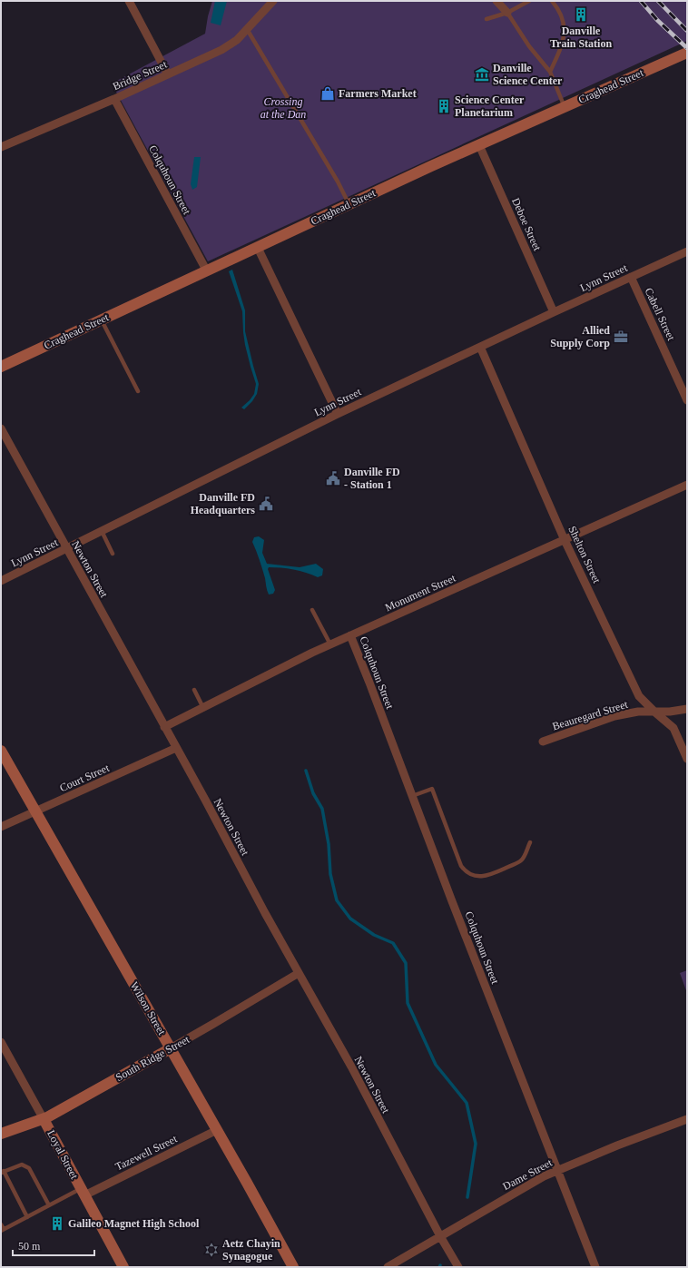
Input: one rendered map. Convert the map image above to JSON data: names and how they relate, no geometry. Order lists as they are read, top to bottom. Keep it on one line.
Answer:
{"streets":{"street":["Bridge Street","Craghead Street","Colquhoun Street","Deboe Street","Lynn Street","Cabell Street","Shelton Street","Newton Street","Monument Street","Beauregard Street","Court Street","Wilson Street","South Ridge Street","Tazewell Street","Loyal Street","Dame Street"]},"crossings":[["Bridge Street","Colquhoun Street"],["Craghead Street","Colquhoun Street"],["Craghead Street","Deboe Street"],["Colquhoun Street","Monument Street"],["Colquhoun Street","Dame Street"],["Deboe Street","Lynn Street"],["Lynn Street","Cabell Street"],["Lynn Street","Shelton Street"],["Lynn Street","Newton Street"],["Shelton Street","Monument Street"],["Shelton Street","Beauregard Street"],["Newton Street","Monument Street"],["Newton Street","Court Street"],["Newton Street","South Ridge Street"],["Newton Street","Dame Street"],["Court Street","Wilson Street"],["Wilson Street","South Ridge Street"],["Wilson Street","Tazewell Street"],["South Ridge Street","Loyal Street"],["Tazewell Street","Loyal Street"]],"parks":["Crossing at the Dan"],"places":{"building":["Danville Train Station","Science Center Planetarium","Galileo Magnet High School"],"museum":["Danville Science Center"],"shop":["Farmers Market"],"office":["Allied Supply Corp"],"public building":["Danville FD - Station 1","Danville FD Headquarters"],"synagogue":["Aetz Chayin Synagogue"]},"scale_bar":"50 m"}
